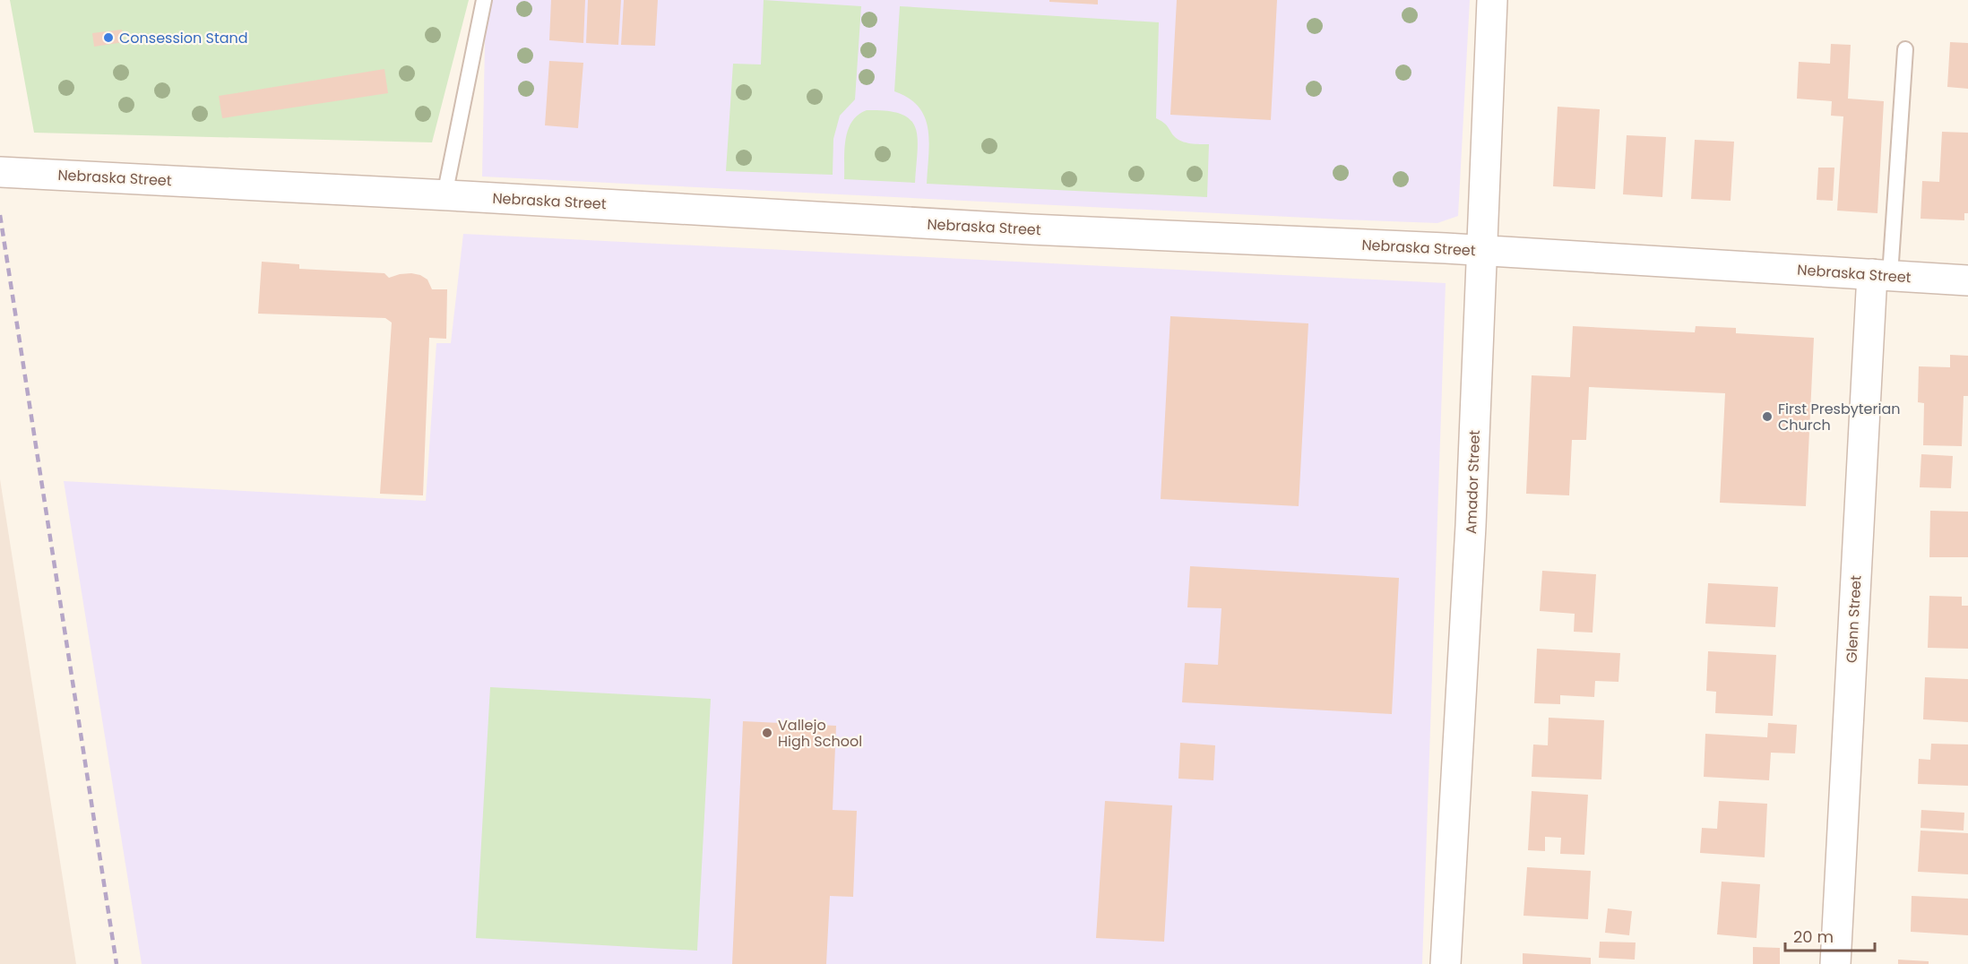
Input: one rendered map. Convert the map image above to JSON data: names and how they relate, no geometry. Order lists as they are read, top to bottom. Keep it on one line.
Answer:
{"streets":{"street":["Nebraska Street","Amador Street","Glenn Street"]},"crossings":[["Nebraska Street","Amador Street"],["Nebraska Street","Glenn Street"]],"places":["Consession Stand","First Presbyterian Church","Vallejo High School"],"scale_bar":"20 m"}
